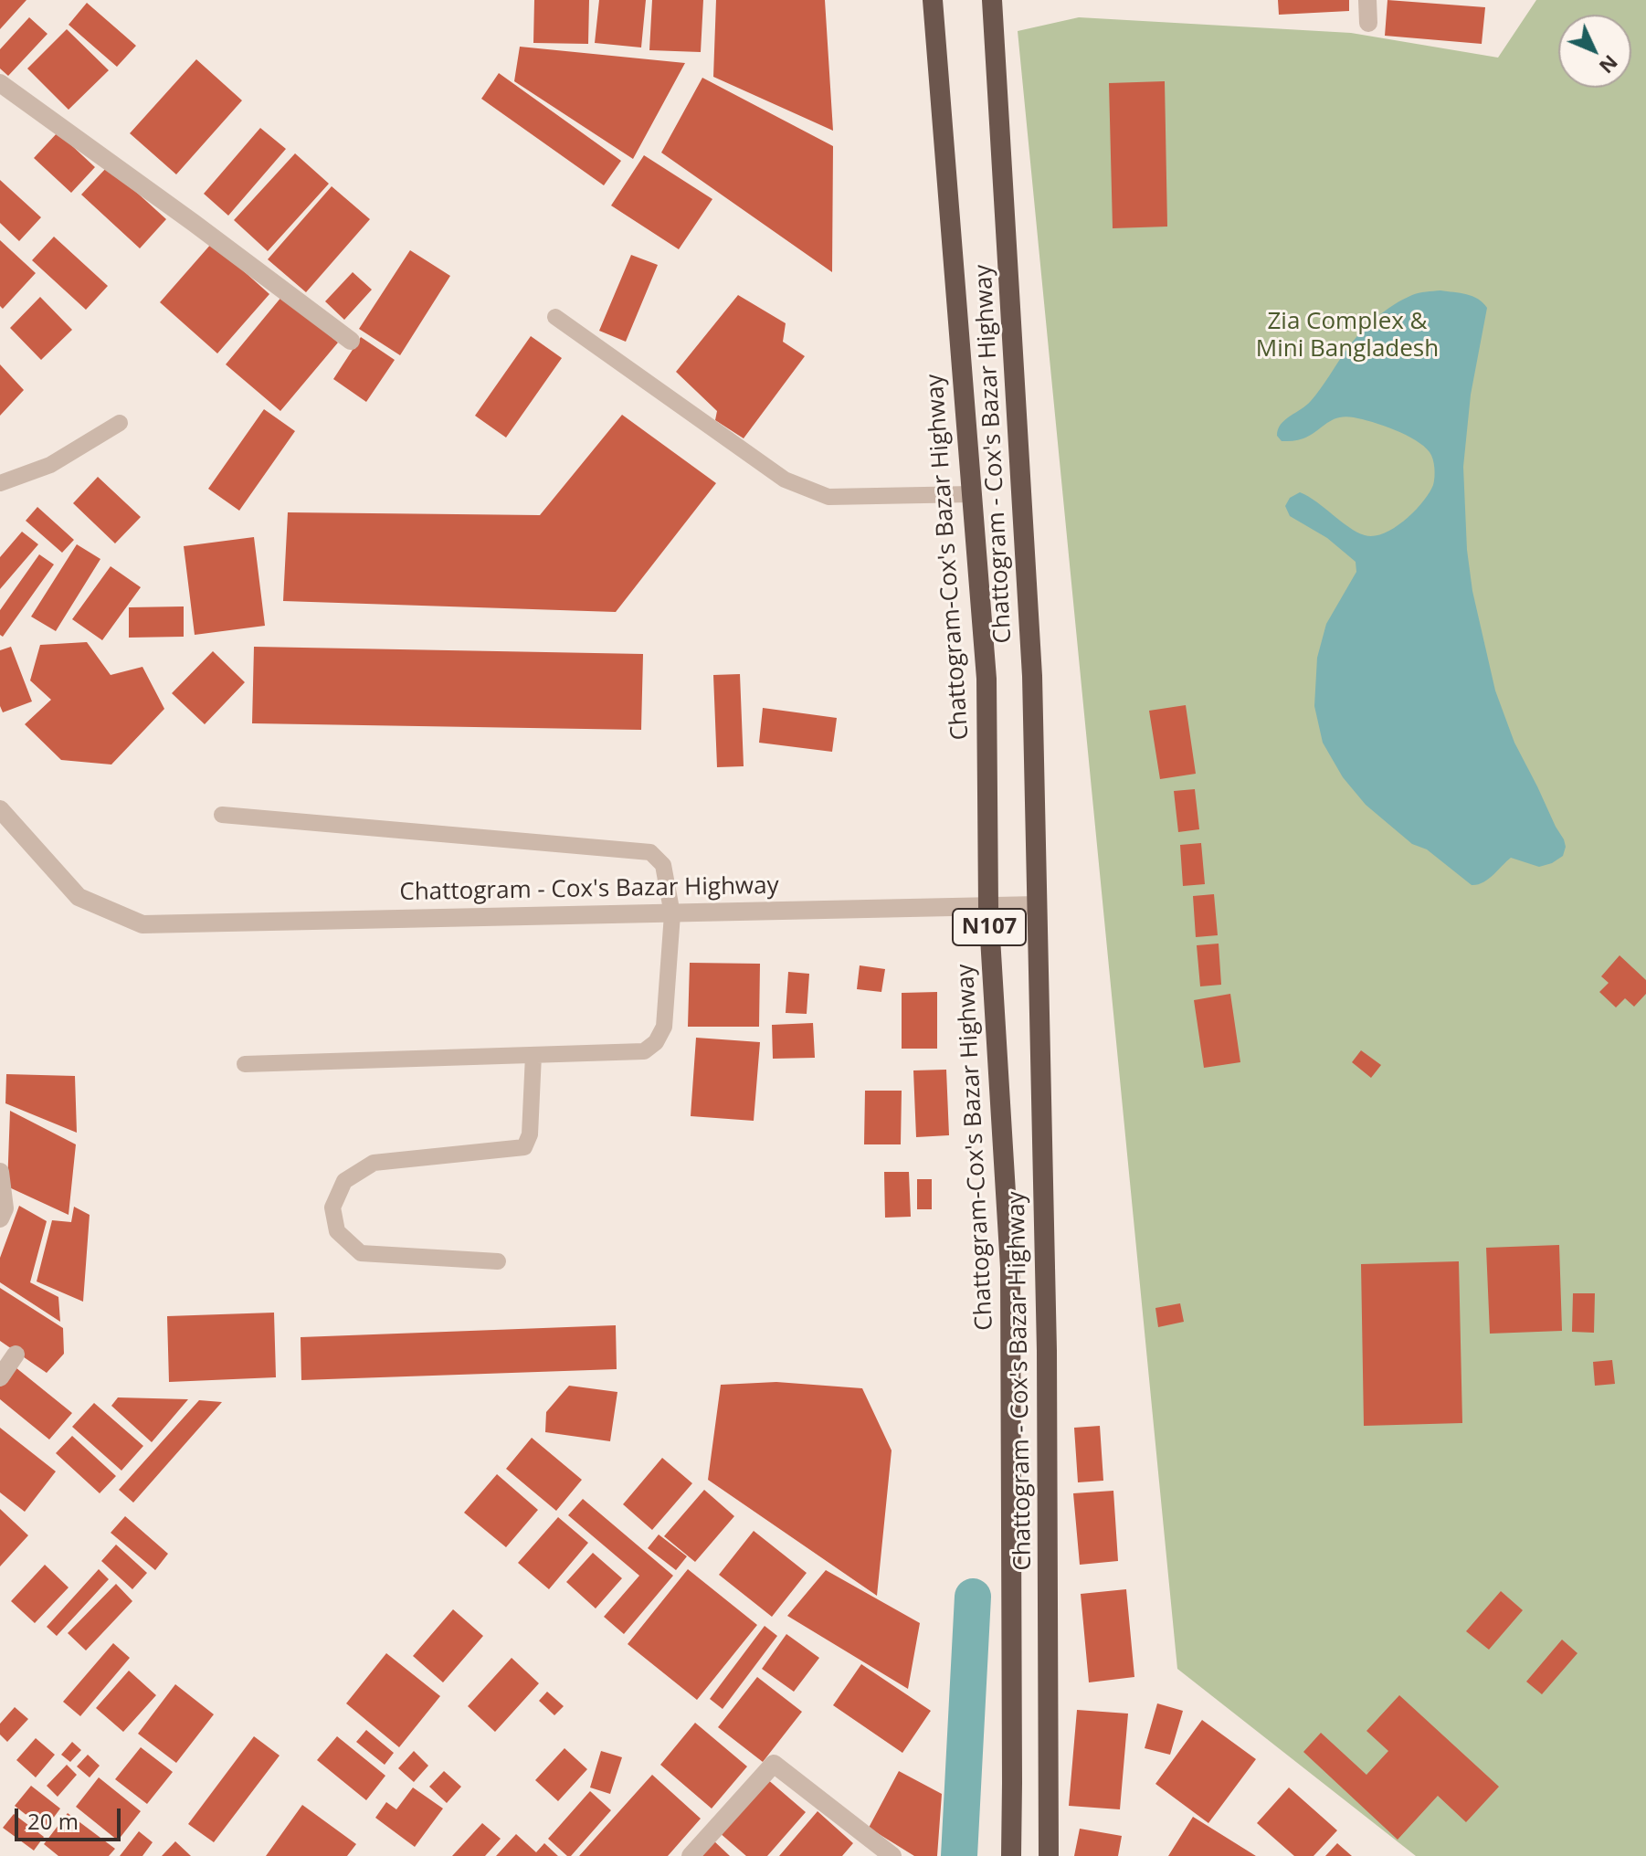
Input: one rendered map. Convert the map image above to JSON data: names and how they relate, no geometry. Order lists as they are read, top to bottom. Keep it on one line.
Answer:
{"streets":{"highway":["Chattogram - Cox's Bazar Highway","Chattogram-Cox's Bazar Highway","N107"]},"crossings":[["Chattogram - Cox's Bazar Highway","Chattogram-Cox's Bazar Highway"]],"parks":["Zia Complex & Mini Bangladesh"],"scale_bar":"20 m","north":"bottom right"}
